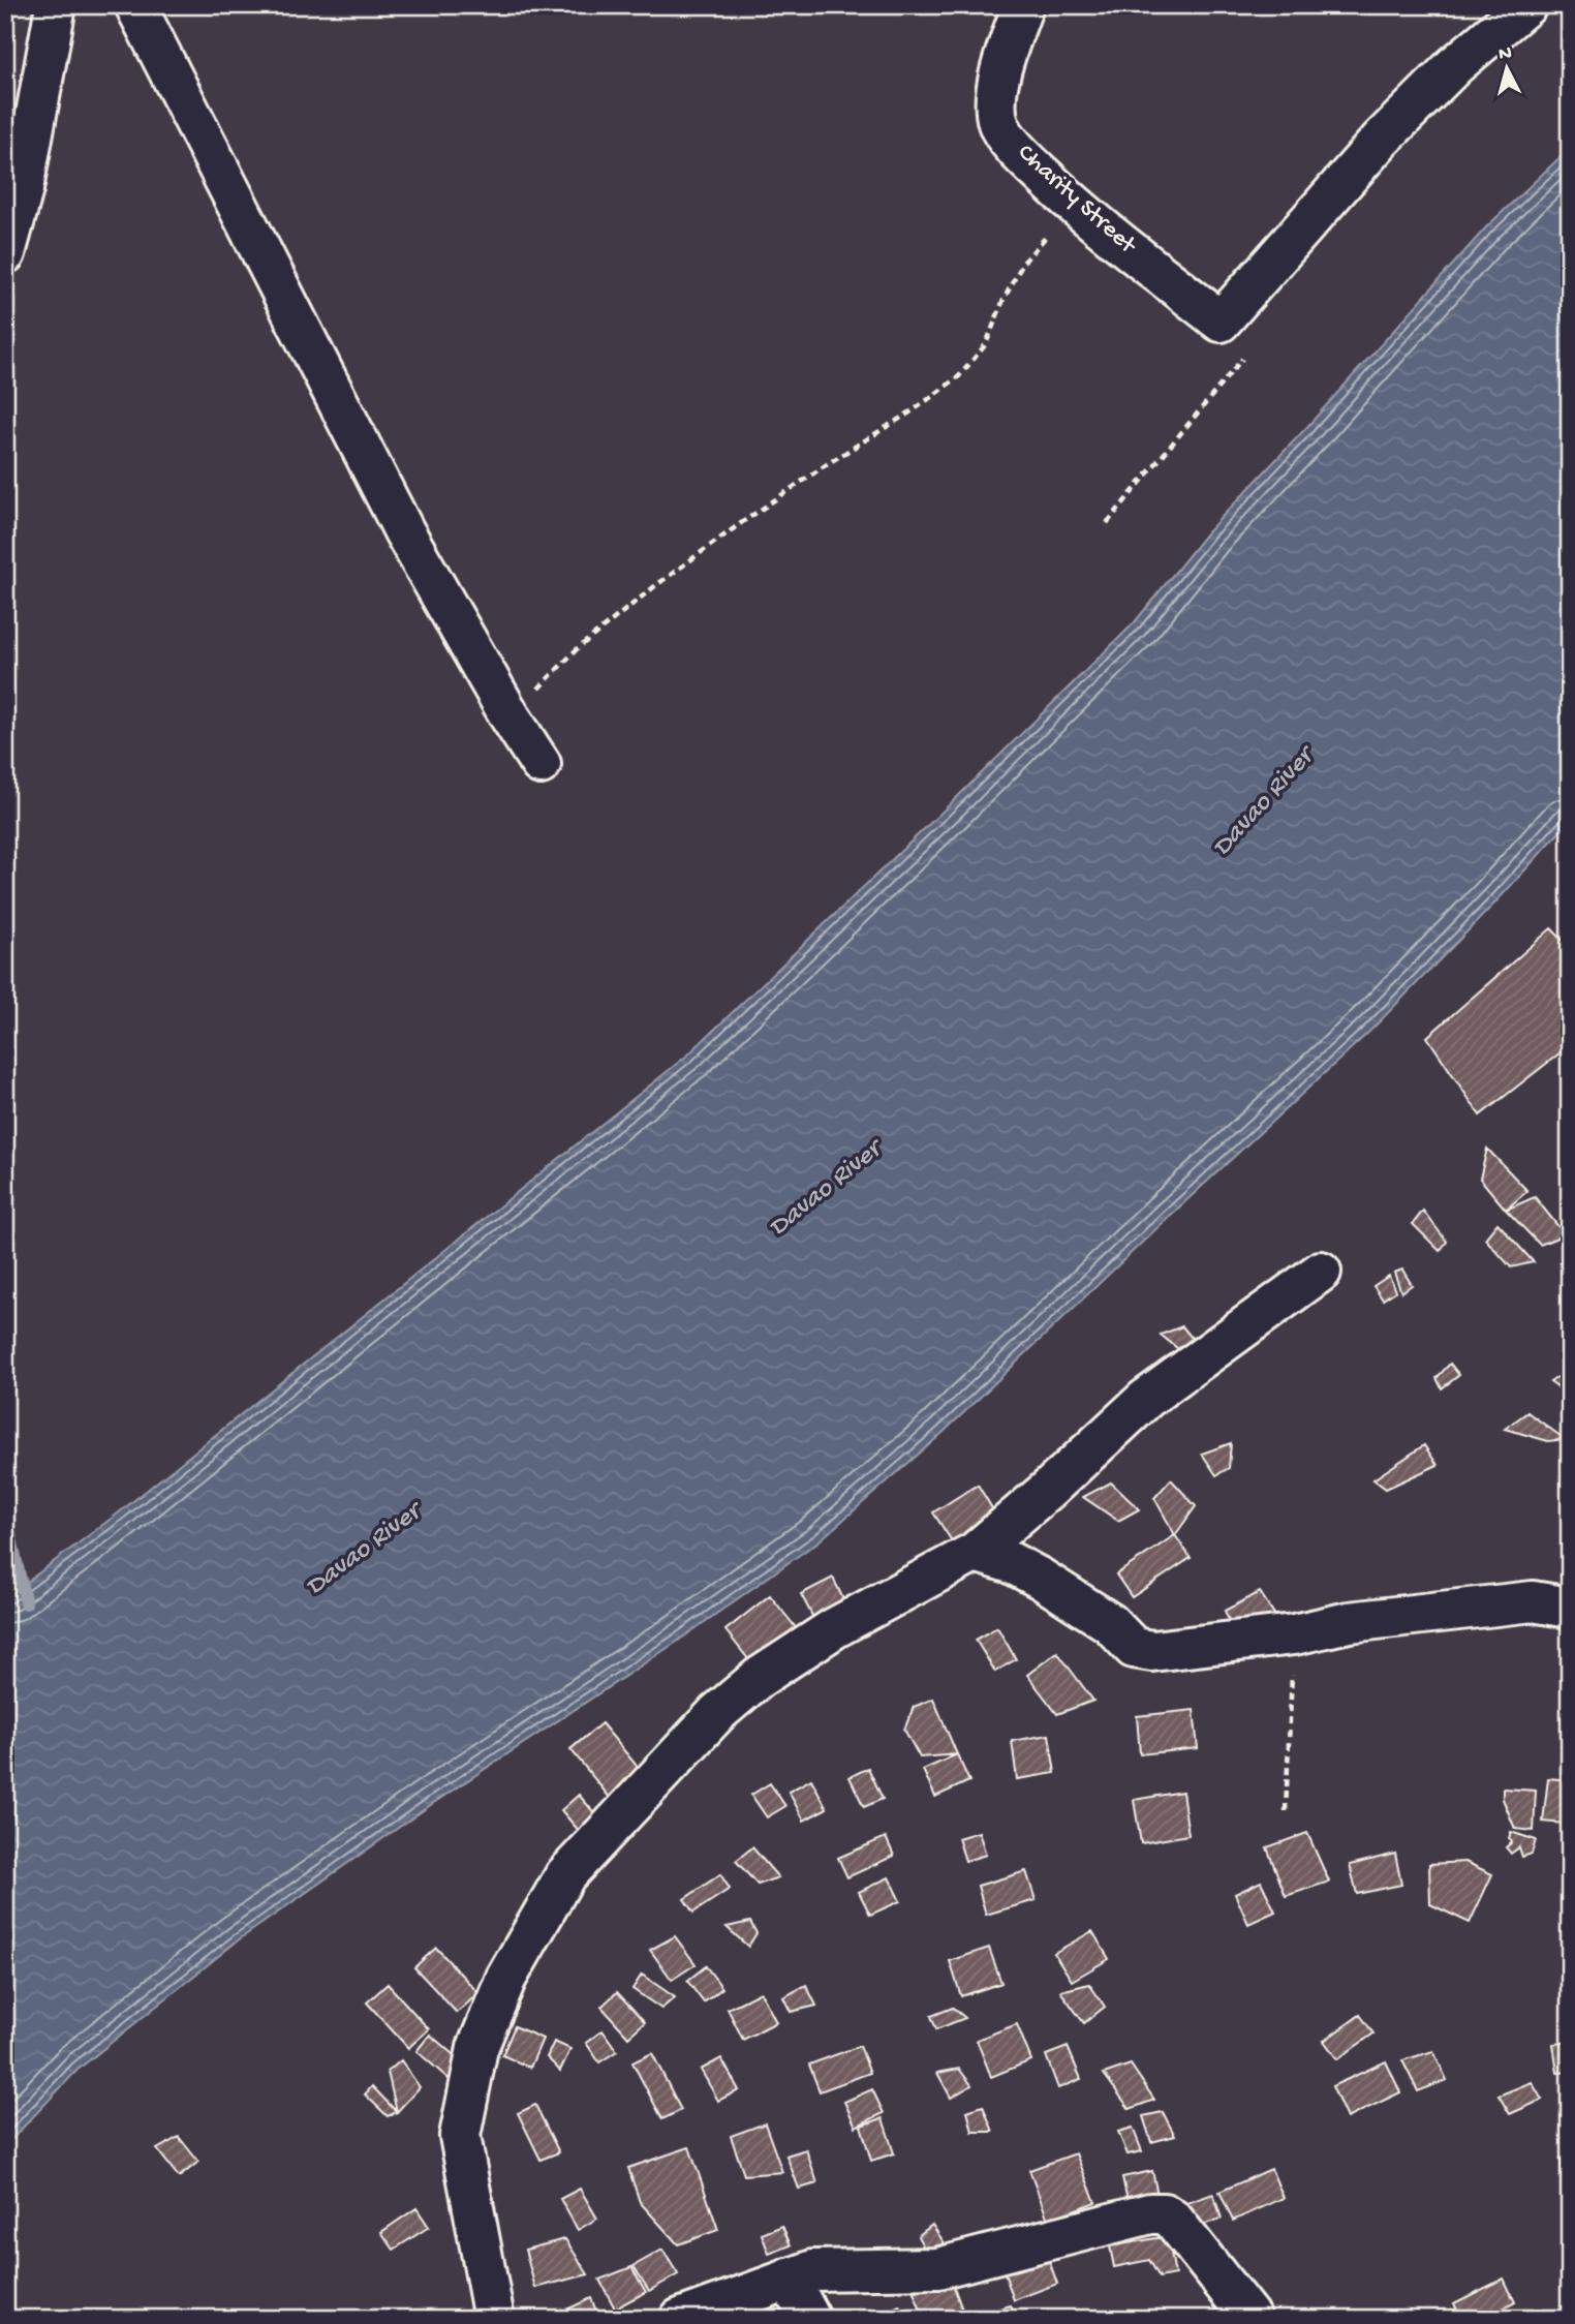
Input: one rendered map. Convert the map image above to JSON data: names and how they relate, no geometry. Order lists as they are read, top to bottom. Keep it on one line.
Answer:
{"streets":{"street":["Charity Street"]},"water":["Davao River"],"north":"top"}
